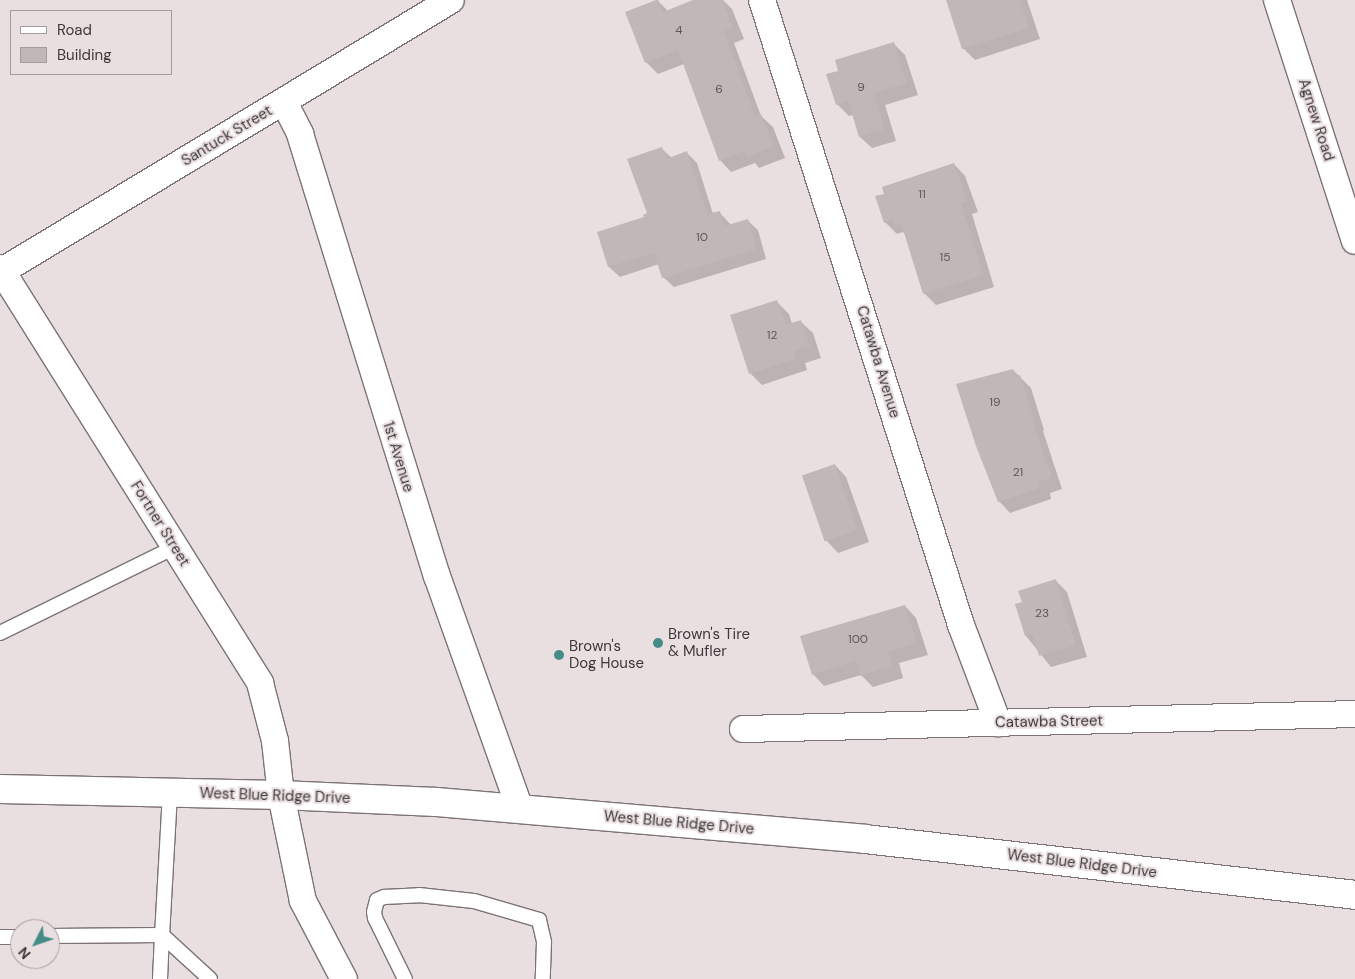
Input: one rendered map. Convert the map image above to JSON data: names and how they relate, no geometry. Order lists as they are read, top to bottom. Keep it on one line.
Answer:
{"streets":{"main road":["West Blue Ridge Drive"],"street":["Agnew Road","Santuck Street","Catawba Avenue","1st Avenue","Fortner Street","Catawba Street"]},"crossings":[["Santuck Street","1st Avenue"],["Santuck Street","Fortner Street"],["Catawba Avenue","Catawba Street"],["1st Avenue","West Blue Ridge Drive"],["Fortner Street","West Blue Ridge Drive"]],"places":["Brown's Tire & Mufler","Brown's Dog House"],"house_numbers":["4","9","6","11","10","15","12","19","21","23","100"],"legend":["Road","Building"],"north":"bottom left"}
